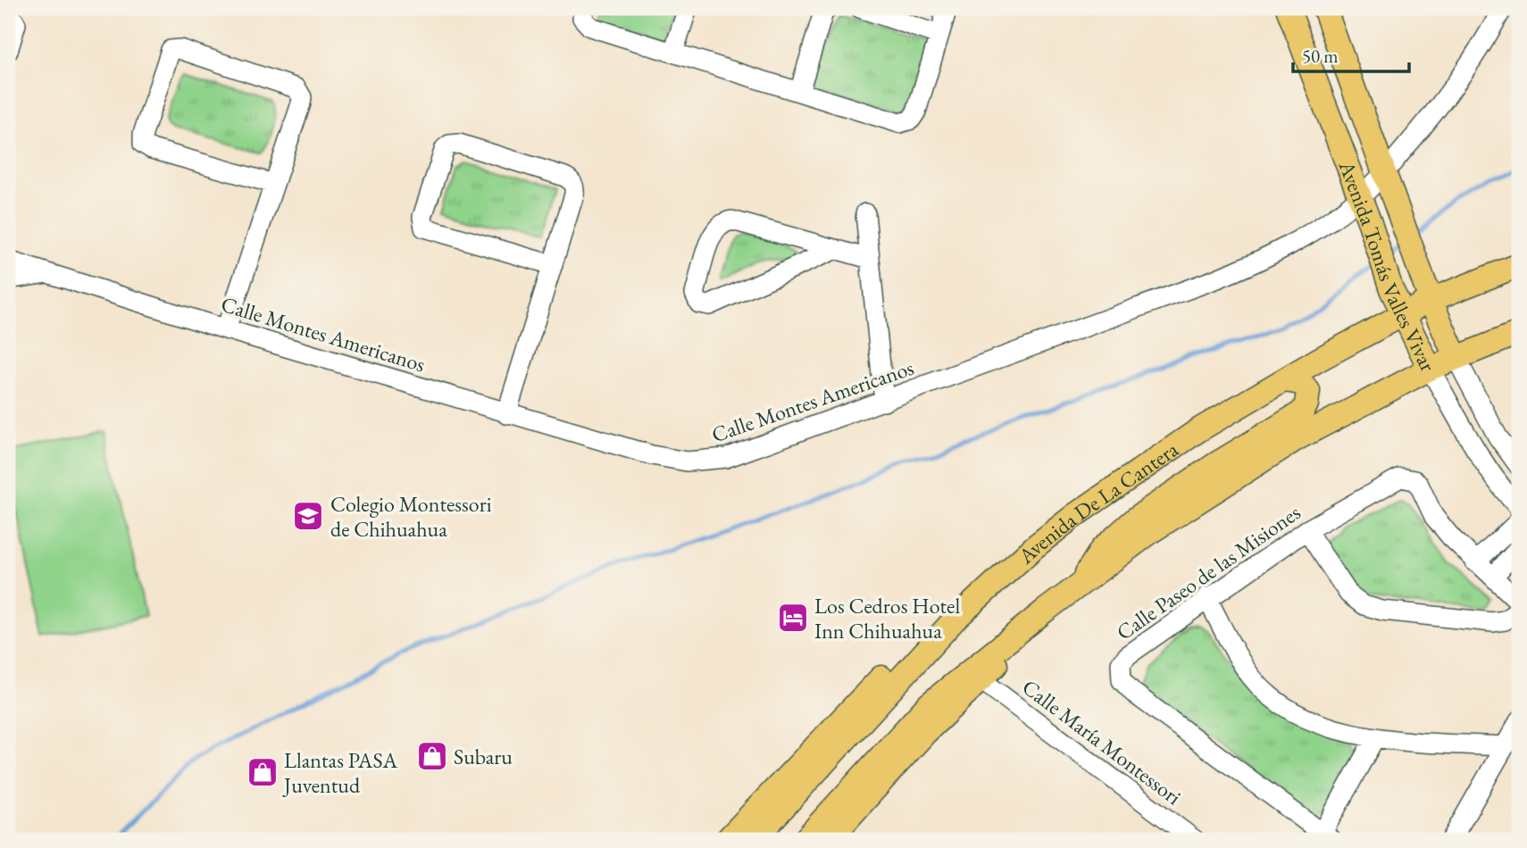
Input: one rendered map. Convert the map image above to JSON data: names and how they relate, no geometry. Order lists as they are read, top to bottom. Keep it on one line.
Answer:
{"streets":{"main road":["Avenida Tomás Valles Vivar","Avenida De La Cantera"],"street":["Calle Montes Americanos","Calle Paseo de las Misiones","Calle María Montessori"]},"crossings":[["Avenida Tomás Valles Vivar","Calle Montes Americanos"],["Avenida Tomás Valles Vivar","Avenida De La Cantera"]],"places":{"school or university":["Colegio Montessori de Chihuahua"],"hotel":["Los Cedros Hotel Inn Chihuahua"],"shop":["Subaru","Llantas PASA Juventud"]},"scale_bar":"50 m"}
